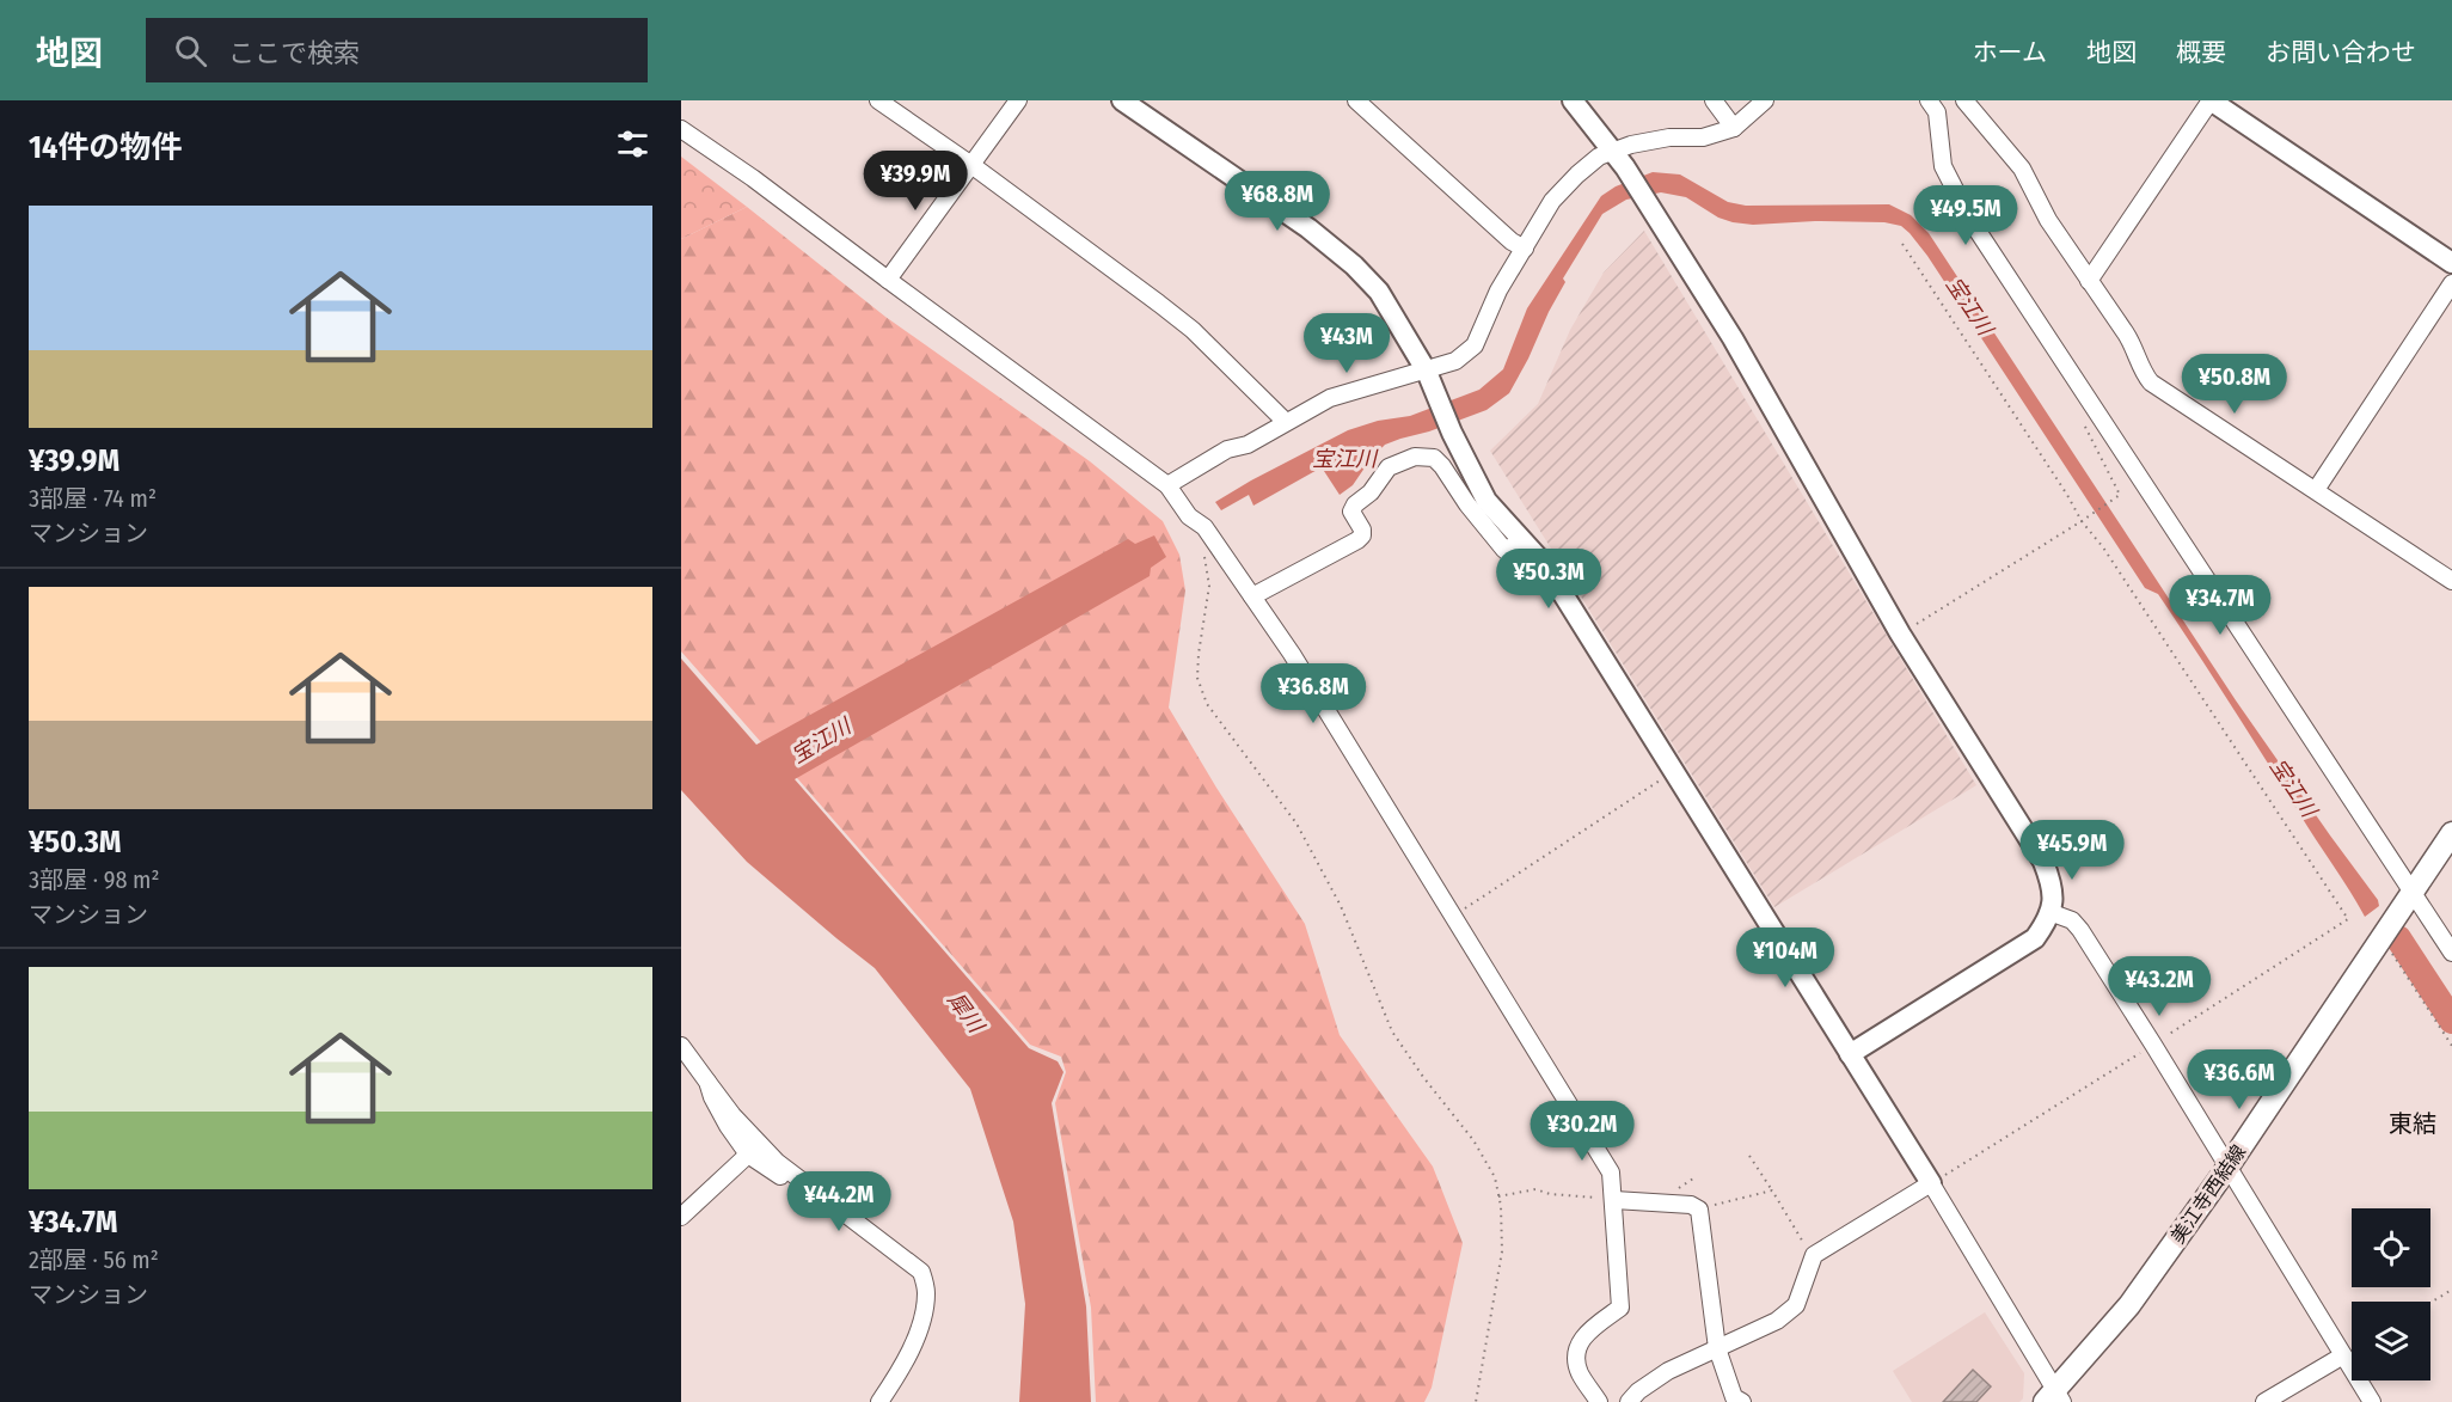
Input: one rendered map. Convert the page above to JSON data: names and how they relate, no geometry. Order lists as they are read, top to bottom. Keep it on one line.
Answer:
{"streets":{"main road":["美江寺西結線"]},"districts":["東結"],"water":["宝江川","犀川"],"page":{"header":"地図","search":"ここで検索","nav":["ホーム","地図","概要","お問い合わせ"],"heading":"14件の物件","price":["¥39.9M","¥68.8M","¥49.5M","¥43M","¥50.8M","¥50.3M","¥34.7M","¥36.8M","¥45.9M","¥104M","¥43.2M","¥36.6M","¥30.2M","¥44.2M"],"list":[{"name":"¥39.9M","note":"3部屋 · 74 m² · マンション"},{"name":"¥50.3M","note":"3部屋 · 98 m² · マンション"},{"name":"¥34.7M","note":"2部屋 · 56 m² · マンション"}]}}
